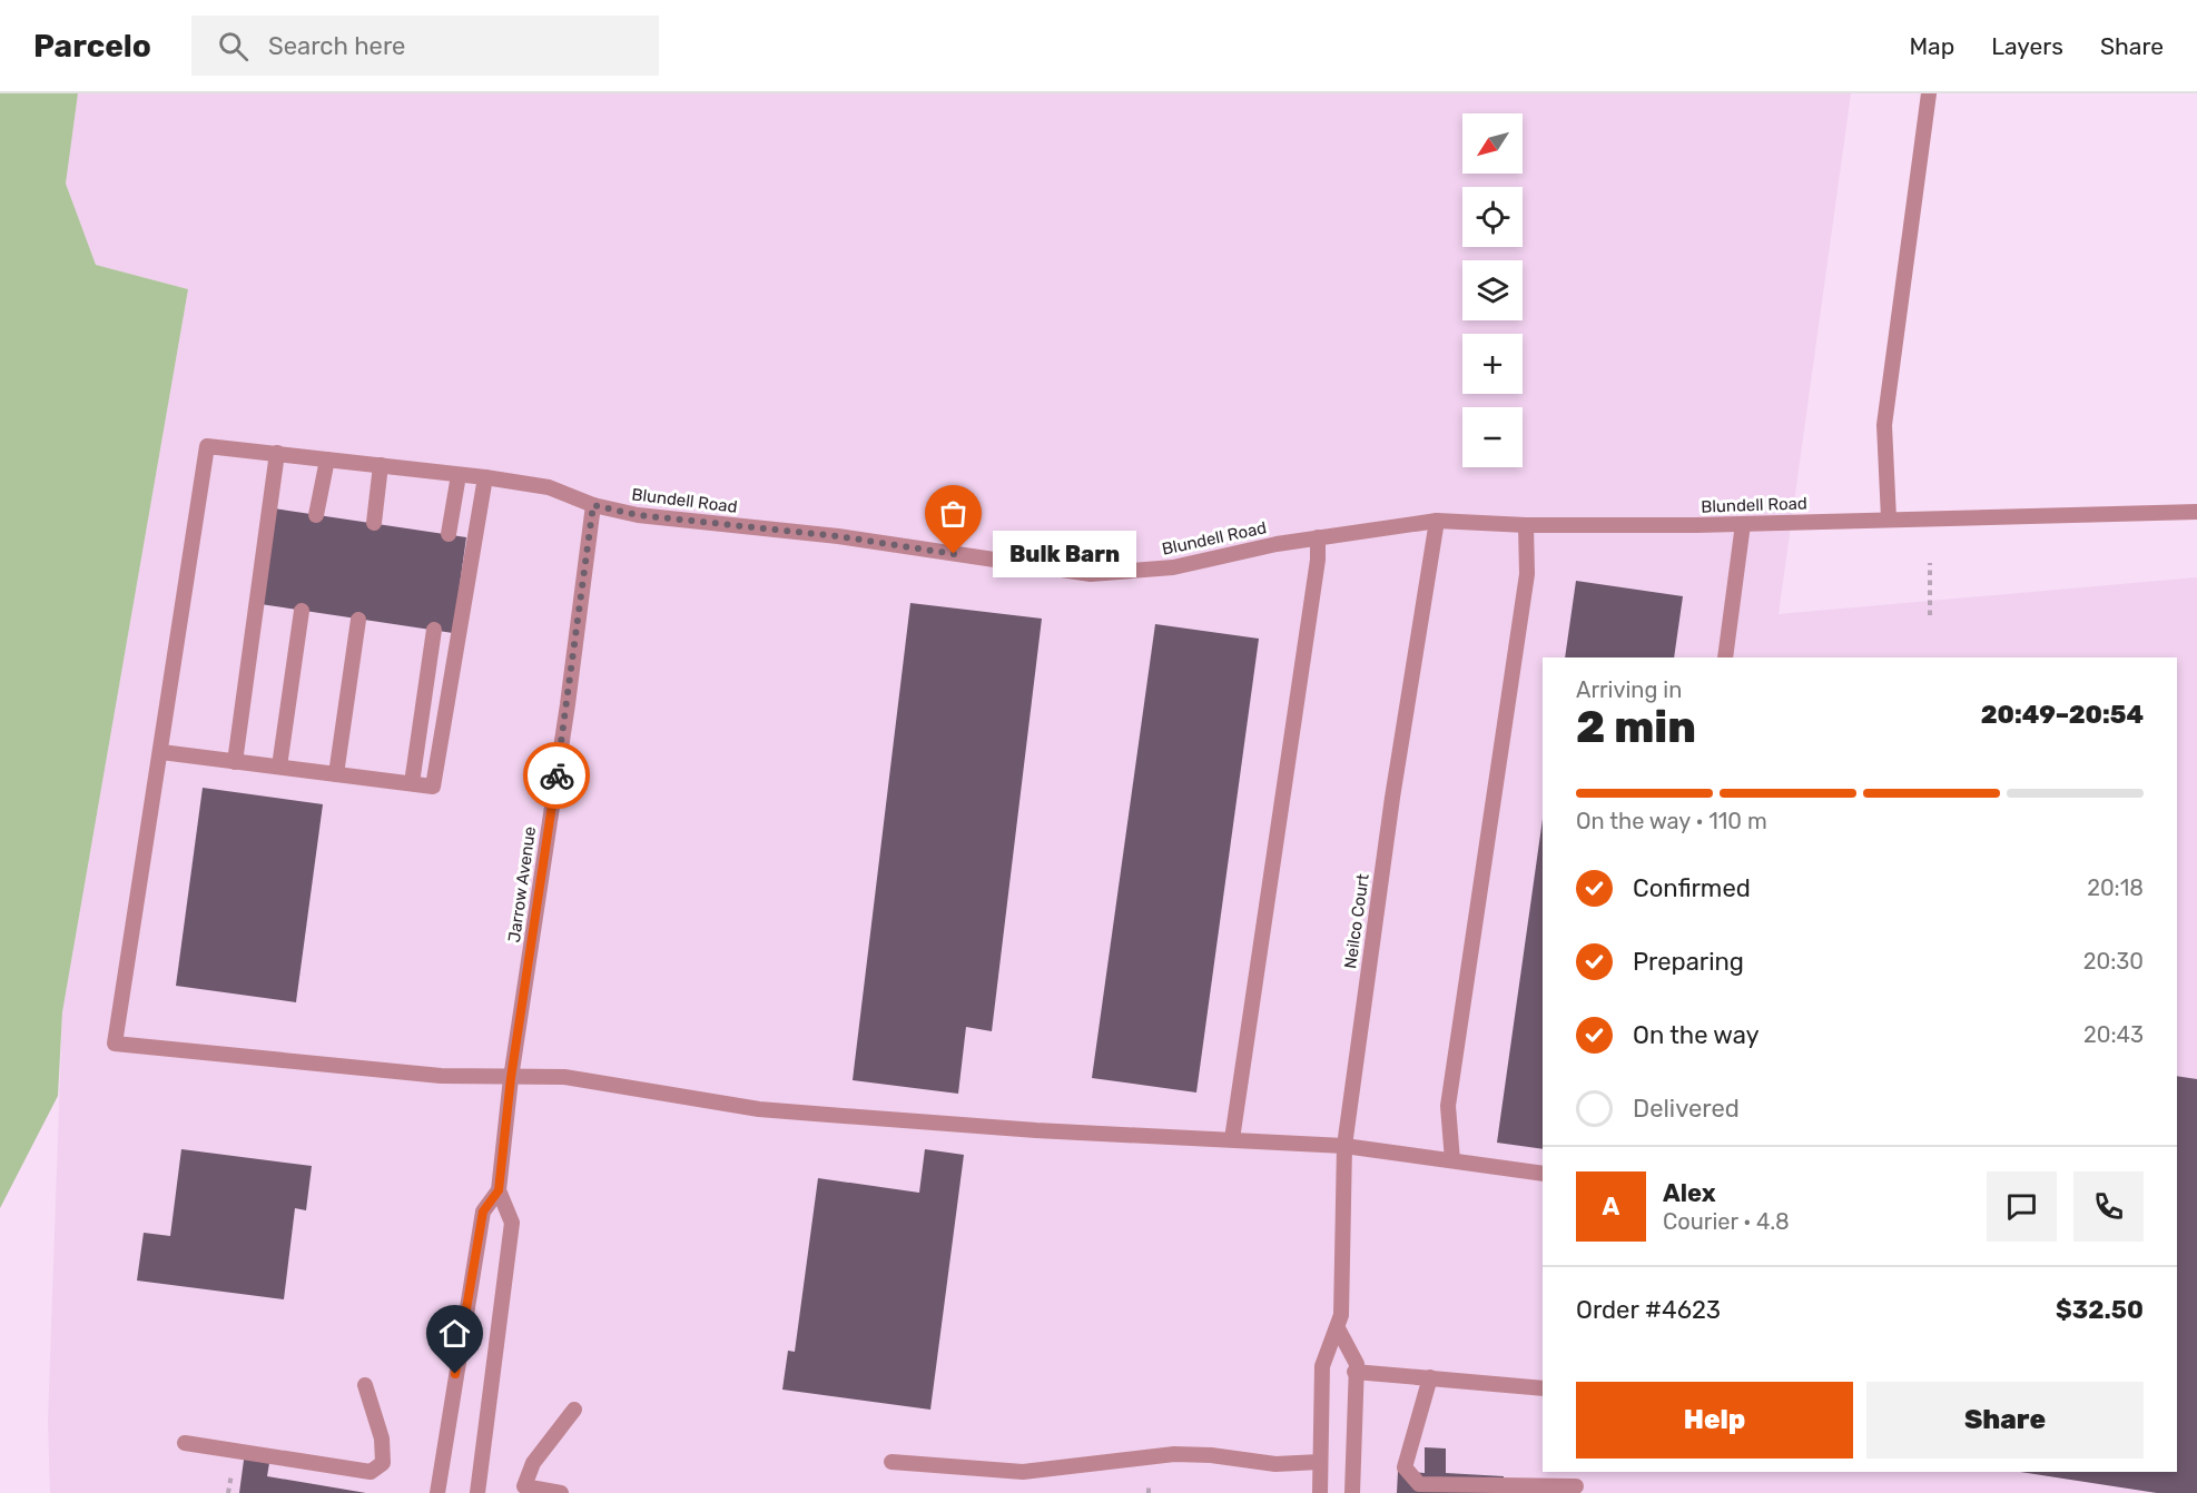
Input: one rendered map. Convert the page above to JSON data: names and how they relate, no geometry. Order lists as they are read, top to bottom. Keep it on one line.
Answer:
{"streets":{"lane":["Blundell Road","Jarrow Avenue","Neilco Court"]},"crossings":[["Blundell Road","Jarrow Avenue"],["Blundell Road","Neilco Court"]],"places":["Bulk Barn"],"north":"bottom left","page":{"header":"Parcelo","search":"Search here","nav":["Map","Layers","Share"],"map_buttons":["+","−"],"bubble":"Bulk Barn","heading":["2 min","Arriving in","20:49–20:54"],"panel":["Alex","Courier · 4.8","Order #4623","$32.50"],"bar":"On the way · 110 m","list":[["Confirmed","20:18"],["Preparing","20:30"],["On the way","20:43"],"Delivered"],"round":"A","buttons":["Help","Share"]}}
